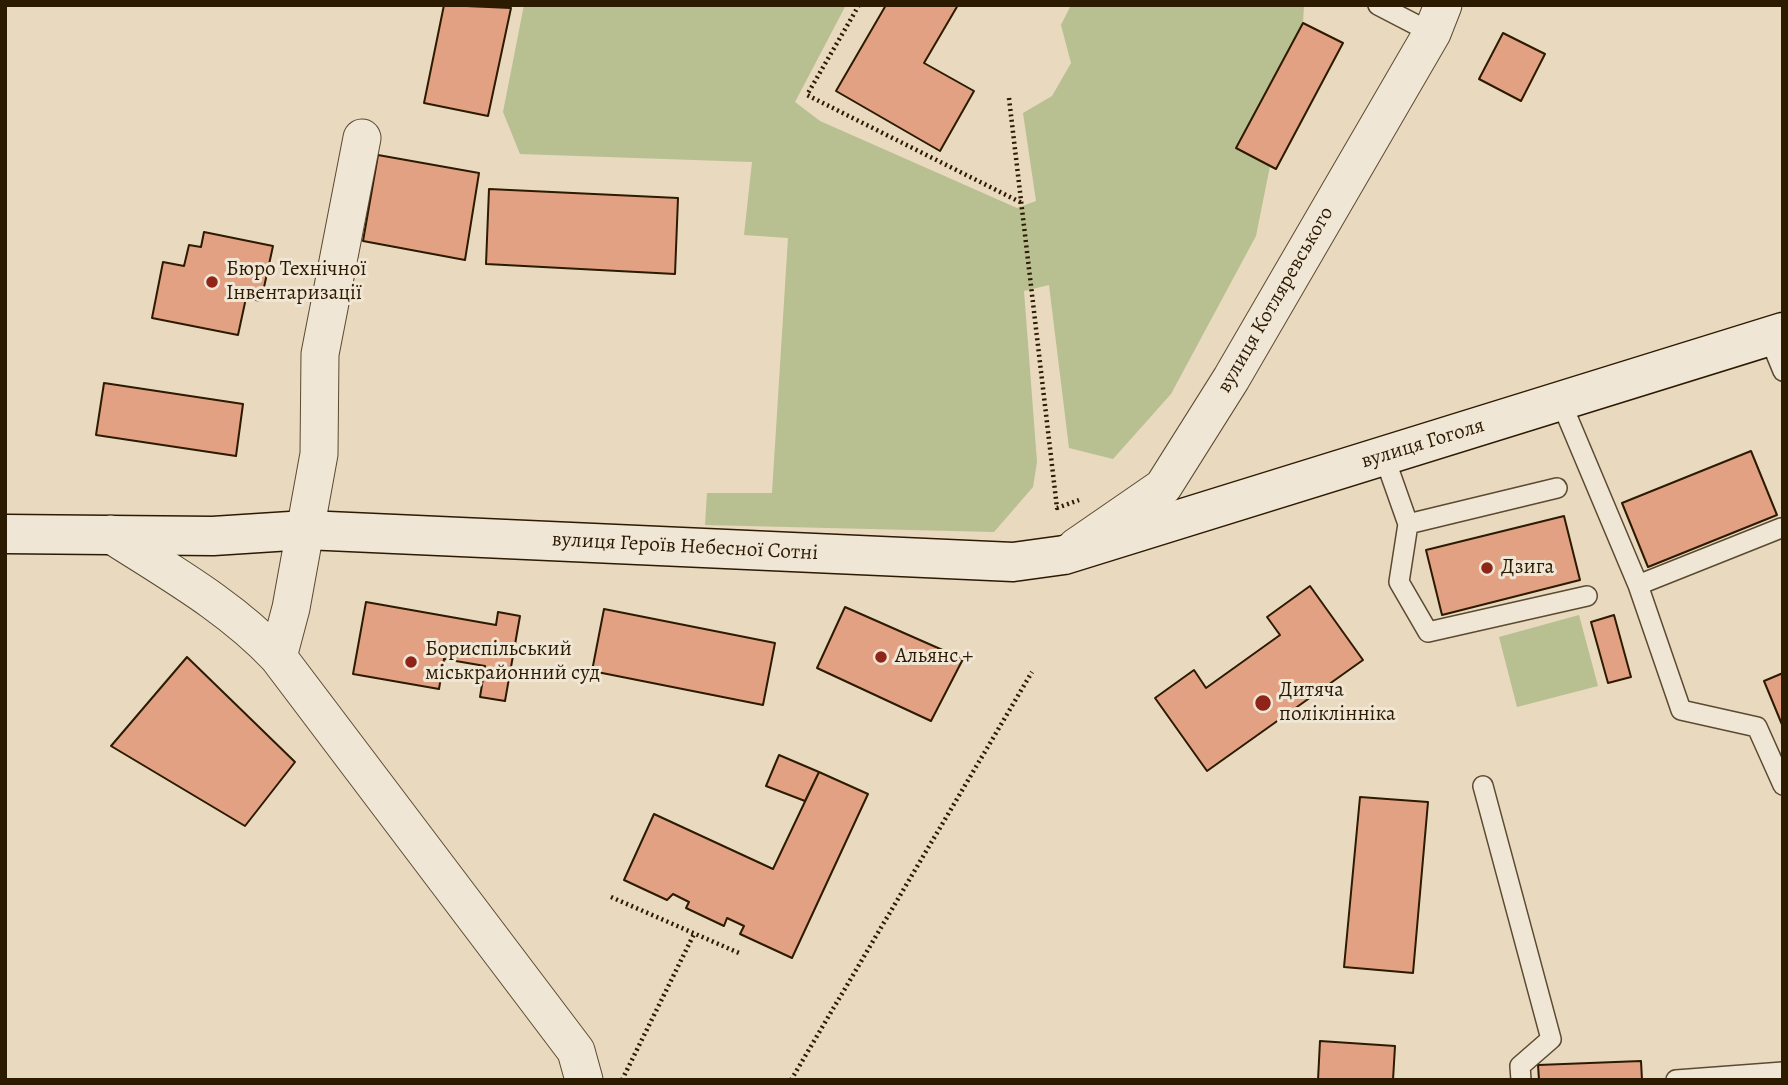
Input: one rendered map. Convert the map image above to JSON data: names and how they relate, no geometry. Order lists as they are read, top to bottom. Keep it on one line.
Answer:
{"streets":{"street":["вулиця Котляревського","вулиця Гоголя","вулиця Героїв Небесної Сотні"]},"crossings":[["вулиця Котляревського","вулиця Гоголя"],["вулиця Котляревського","вулиця Героїв Небесної Сотні"],["вулиця Гоголя","вулиця Героїв Небесної Сотні"]],"places":["Бюро Технічної Інвентаризації","Дзига","Альянс +","Бориспільський міськрайонний суд","Дитяча поліклінніка"]}
